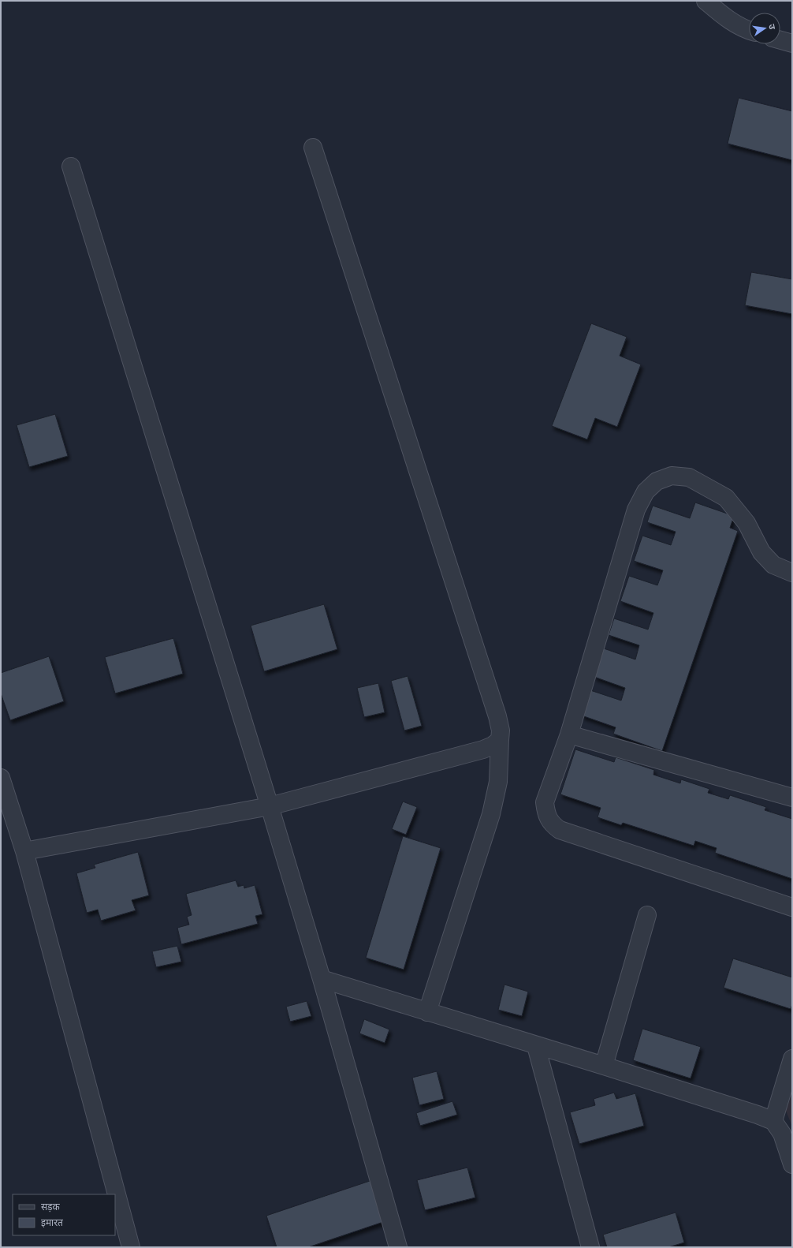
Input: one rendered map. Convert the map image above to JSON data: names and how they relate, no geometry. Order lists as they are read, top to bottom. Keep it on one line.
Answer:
{"legend":["सड़क","इमारत"],"north":"right"}
